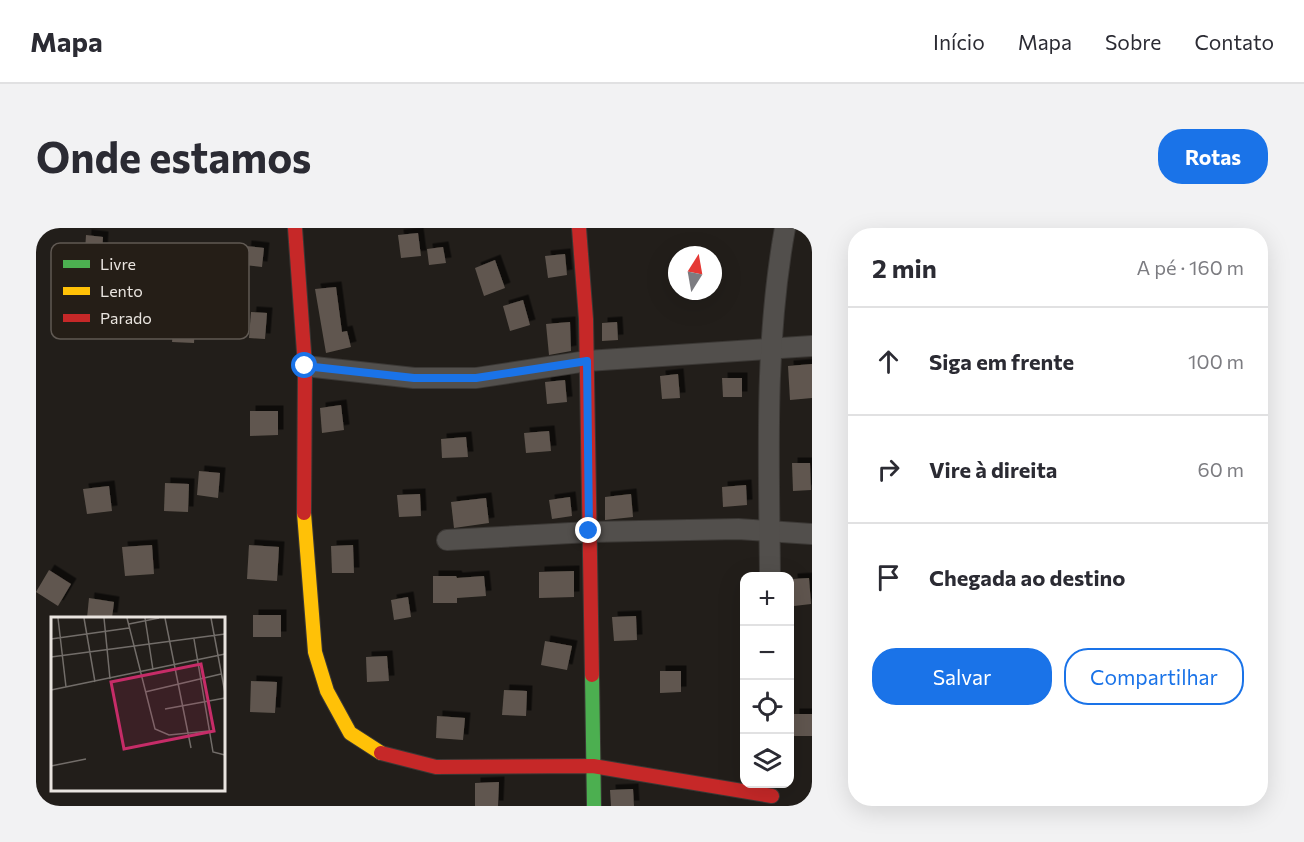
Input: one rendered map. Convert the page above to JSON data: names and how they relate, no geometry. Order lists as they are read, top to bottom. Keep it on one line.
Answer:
{"legend":["Livre","Lento","Parado"],"north":"top","page":{"header":"Mapa","nav":["Início","Mapa","Sobre","Contato"],"buttons":["Rotas",["Salvar","Compartilhar"]],"title":"Onde estamos","heading":["2 min","A pé · 160 m"],"list":[["Siga em frente","100 m"],["Vire à direita","60 m"],"Chegada ao destino"],"map_buttons":["+","−"]}}
